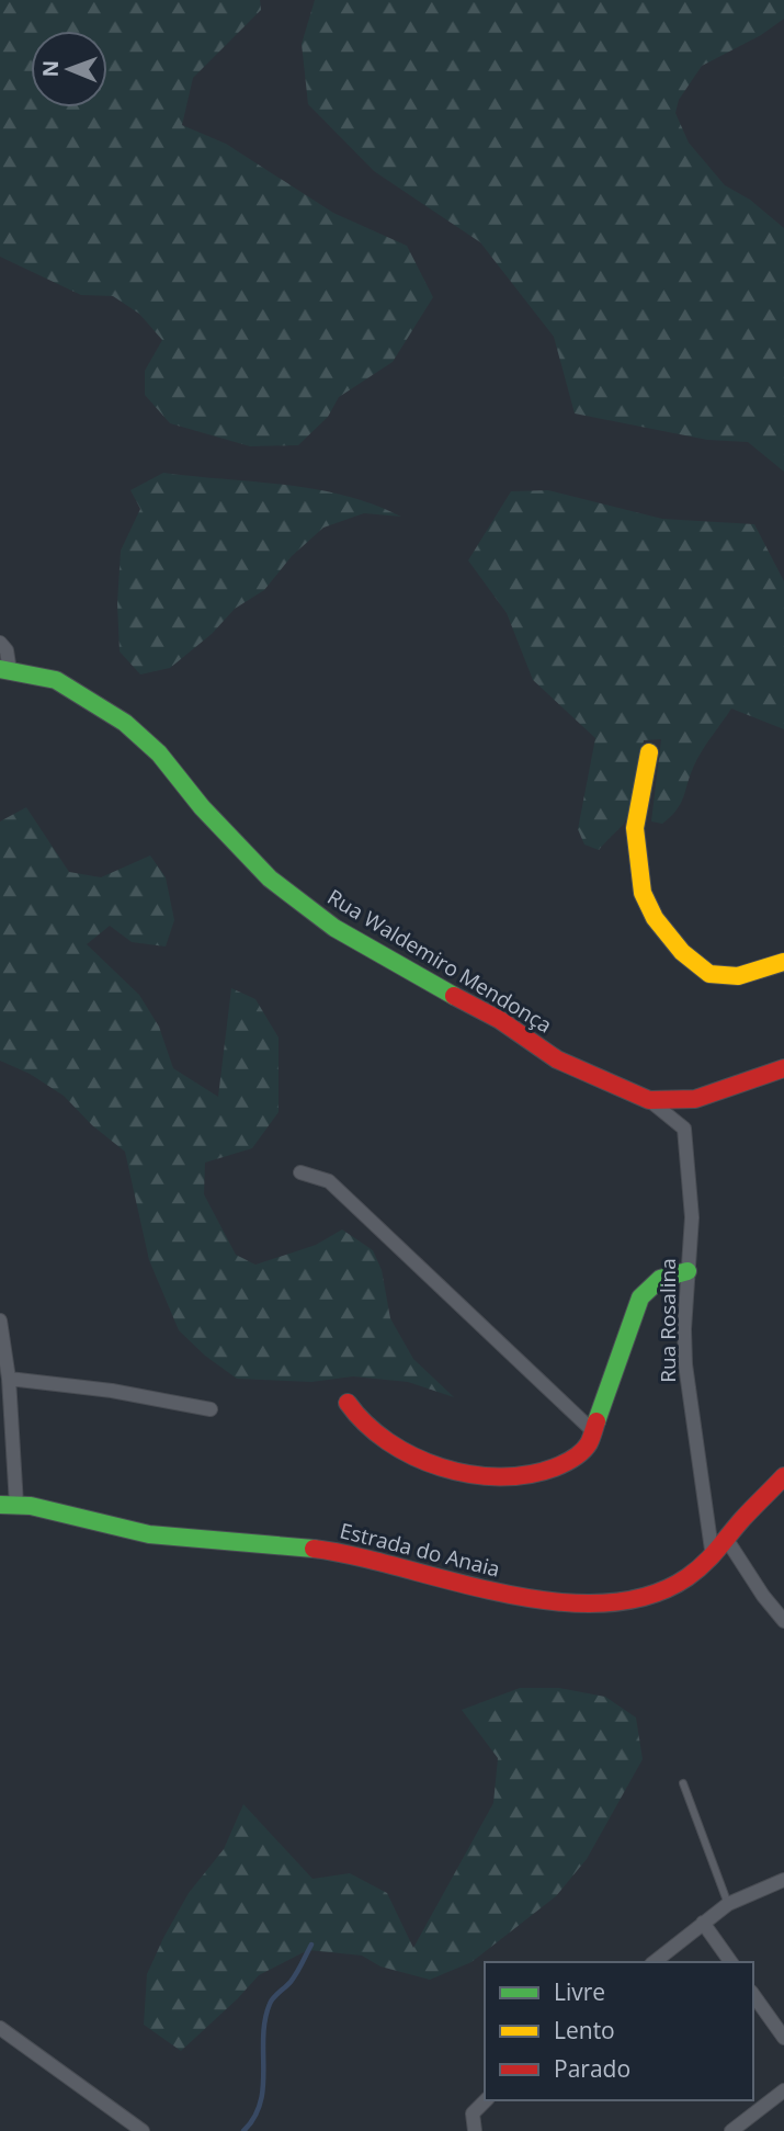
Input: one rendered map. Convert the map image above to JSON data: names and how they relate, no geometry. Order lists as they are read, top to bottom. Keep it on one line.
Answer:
{"streets":{"street":["Rua Waldemiro Mendonça","Rua Rosalina","Estrada do Anaia"]},"crossings":[["Rua Waldemiro Mendonça","Rua Rosalina"],["Rua Rosalina","Estrada do Anaia"]],"legend":["Livre","Lento","Parado"],"north":"left"}
